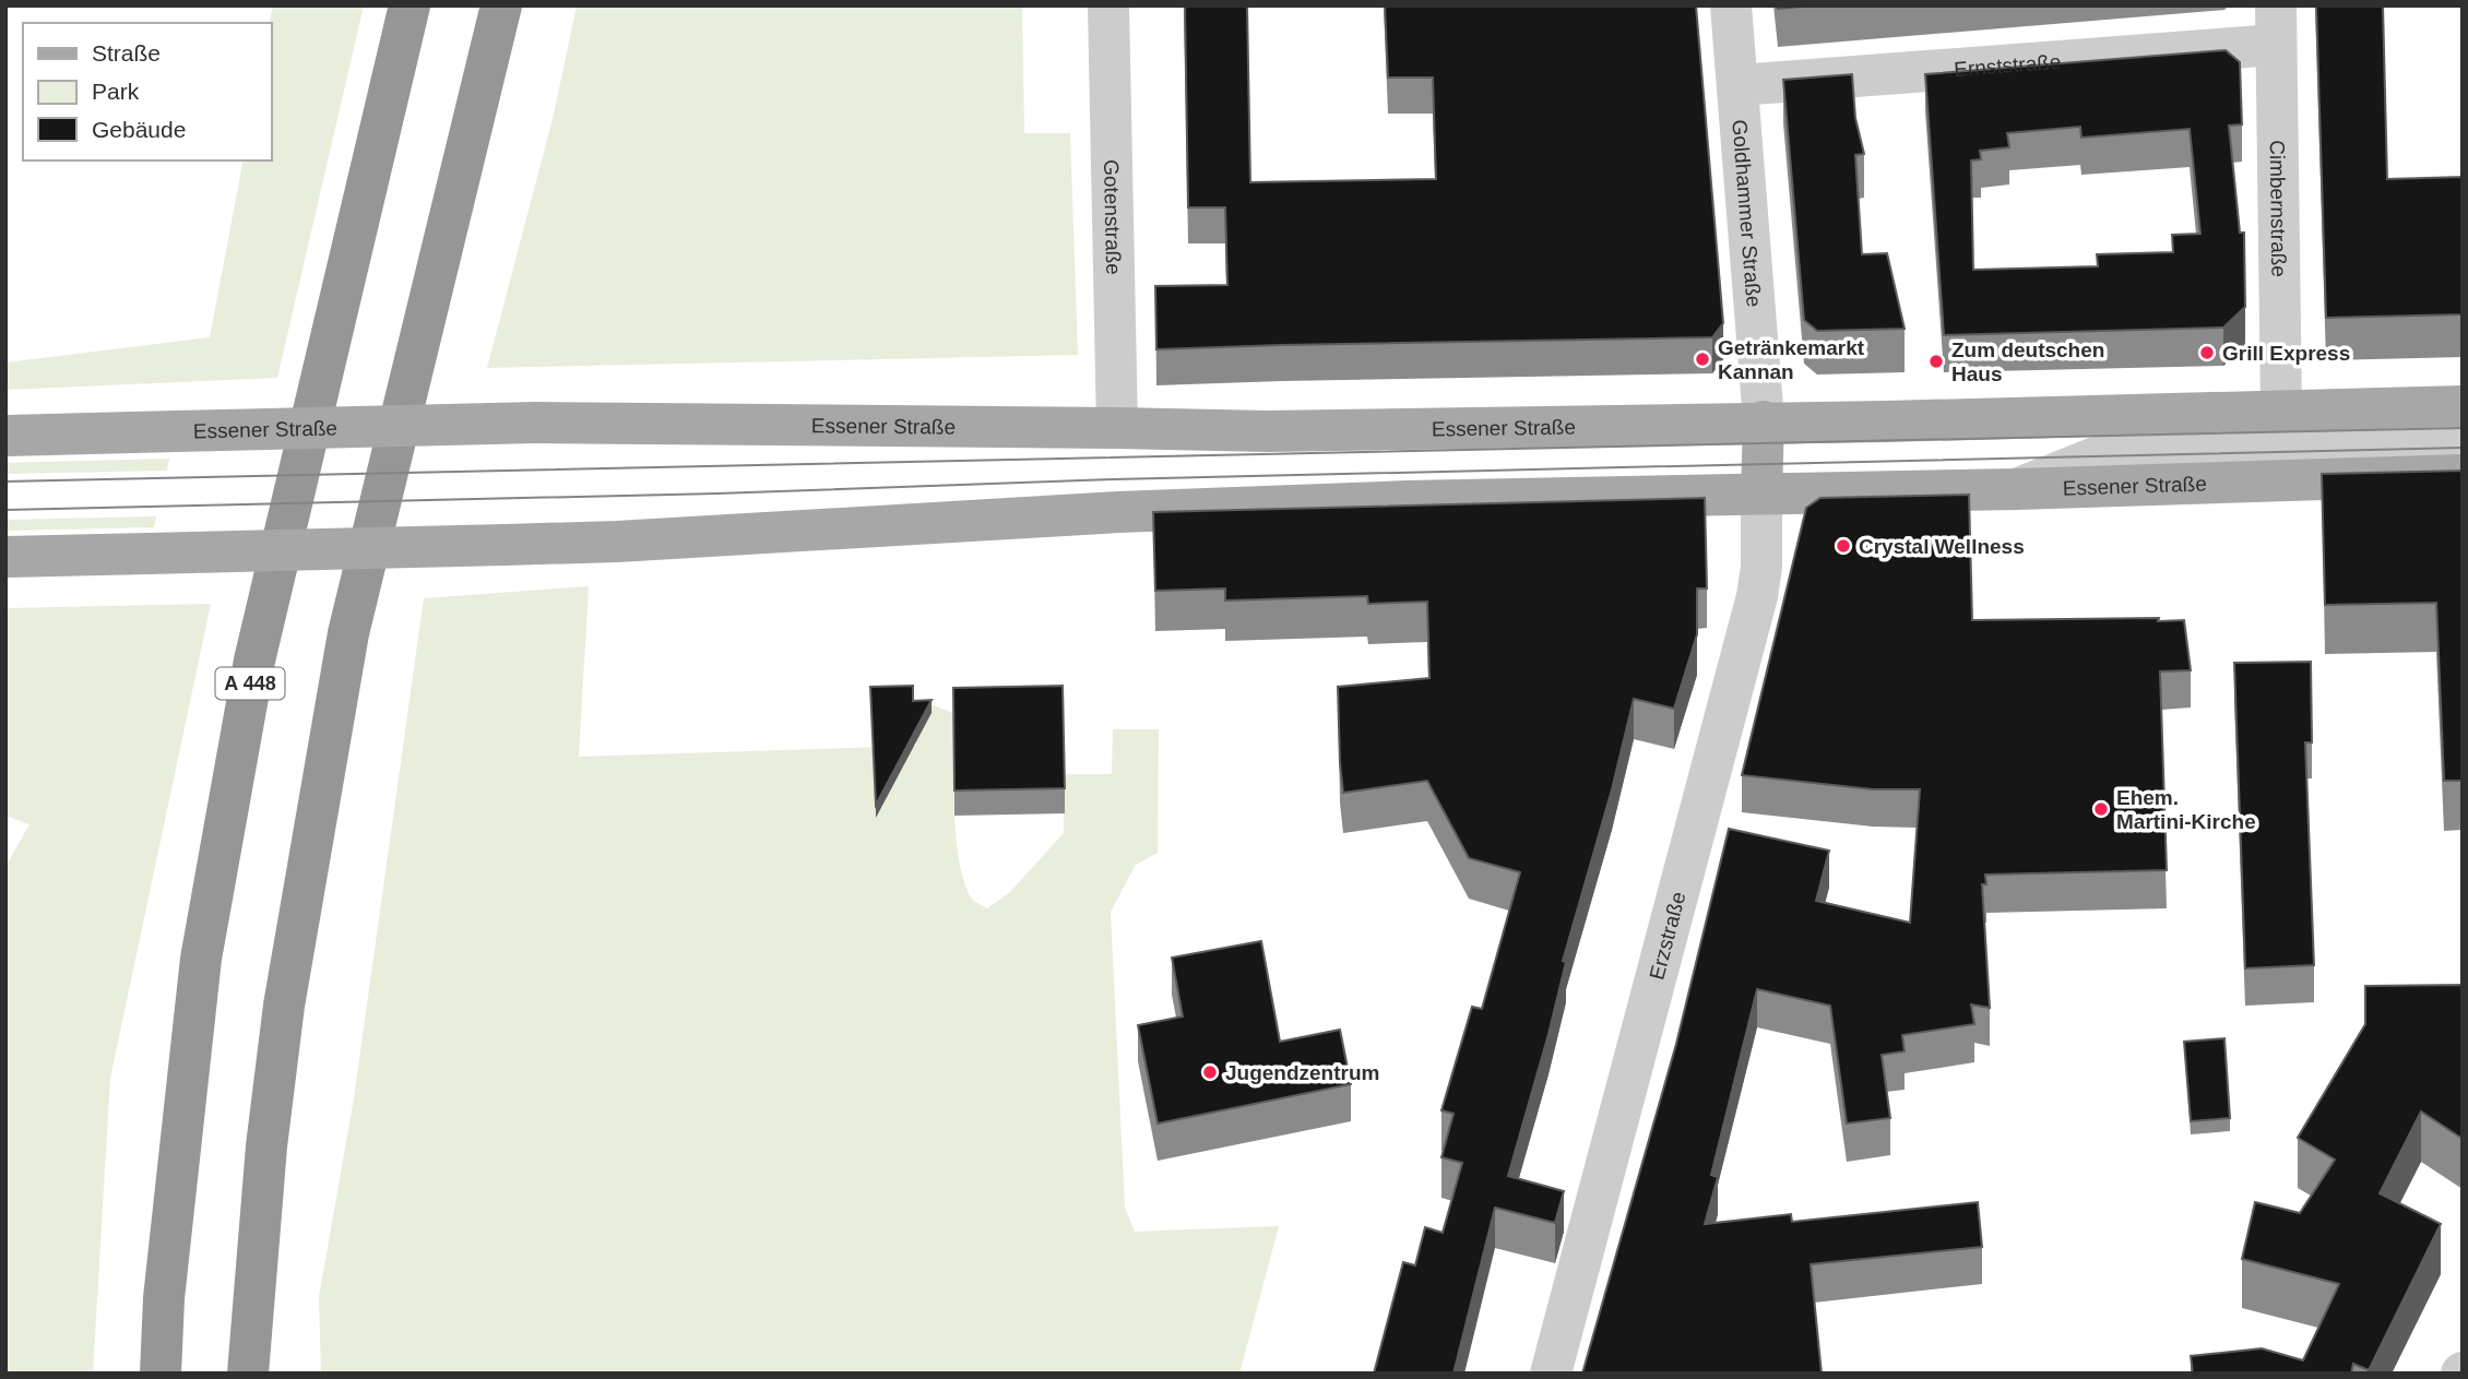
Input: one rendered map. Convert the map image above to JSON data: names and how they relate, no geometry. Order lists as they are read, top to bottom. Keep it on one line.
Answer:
{"streets":{"highway":["A 448"],"main road":["Essener Straße"],"street":["Ernststraße","Cimbernstraße","Goldhammer Straße","Gotenstraße","Erzstraße"]},"crossings":[["Ernststraße","Cimbernstraße"],["Ernststraße","Goldhammer Straße"],["Cimbernstraße","Essener Straße"],["Goldhammer Straße","Essener Straße"],["Gotenstraße","Essener Straße"],["Essener Straße","Erzstraße"]],"places":["Grill Express","Getränkemarkt Kannan","Zum deutschen Haus","Crystal Wellness","Ehem. Martini-Kirche","Jugendzentrum"],"legend":["Straße","Park","Gebäude"]}
